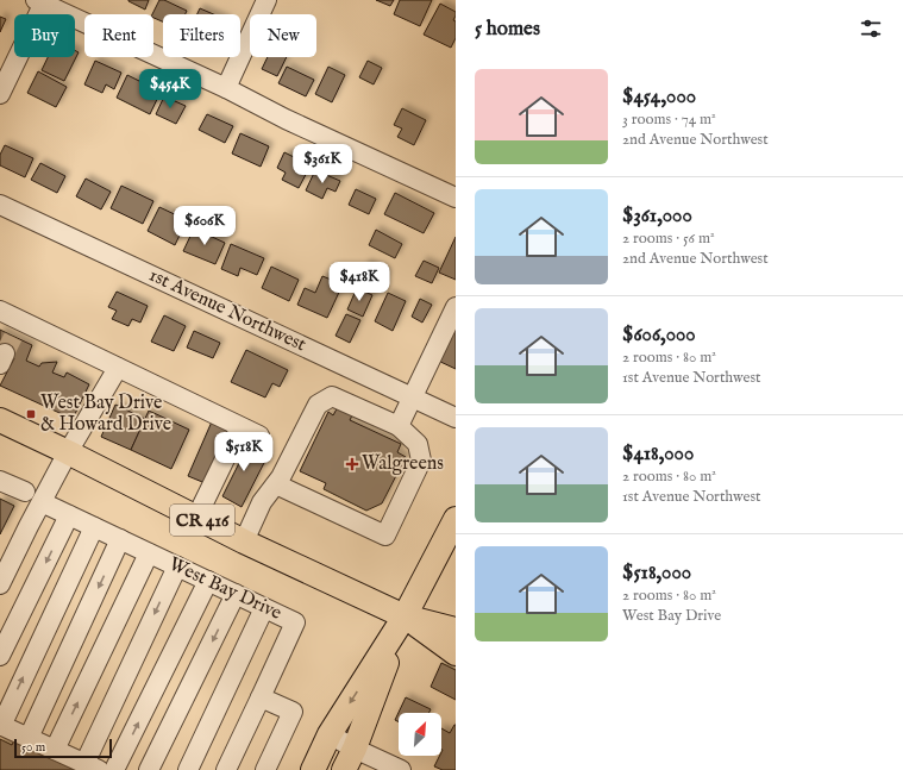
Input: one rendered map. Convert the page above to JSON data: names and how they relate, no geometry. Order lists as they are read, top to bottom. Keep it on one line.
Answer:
{"streets":{"main road":["CR 416"],"street":["1st Avenue Northwest","West Bay Drive"]},"places":{"transit":["West Bay Drive & Howard Drive"],"health":["Walgreens"]},"scale_bar":"50 m","north":"top right","page":{"heading":"5 homes","chip":["Buy","Rent","Filters","New"],"list":[{"name":"$454,000","note":"3 rooms · 74 m² · 2nd Avenue Northwest"},{"name":"$361,000","note":"2 rooms · 56 m² · 2nd Avenue Northwest"},{"name":"$606,000","note":"2 rooms · 80 m² · 1st Avenue Northwest"},{"name":"$418,000","note":"2 rooms · 80 m² · 1st Avenue Northwest"},{"name":"$518,000","note":"2 rooms · 80 m² · West Bay Drive"}],"price":["$454K","$361K","$606K","$418K","$518K"],"scale":"50 m"}}
